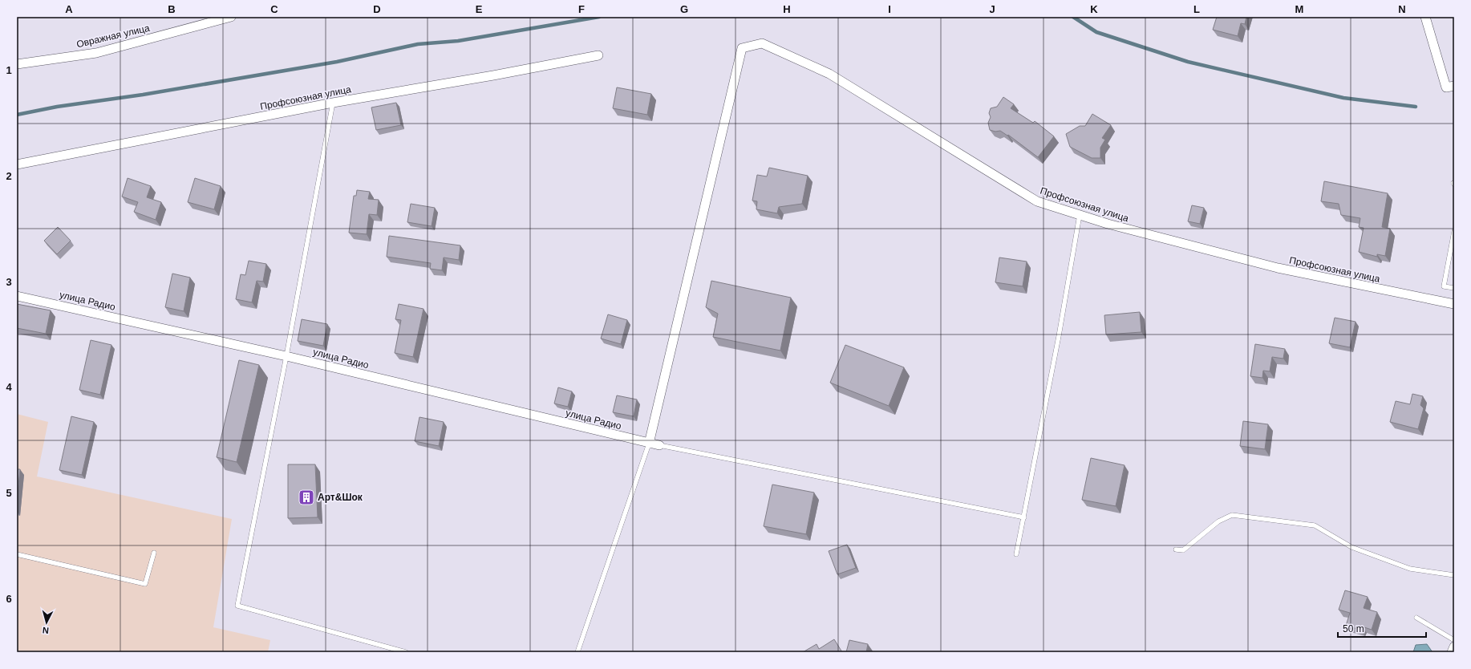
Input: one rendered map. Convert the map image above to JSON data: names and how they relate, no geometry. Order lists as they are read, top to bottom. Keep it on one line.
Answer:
{"streets":{"street":["Овражная улица","Профсоюзная улица","улица Радио"]},"crossings":[["Профсоюзная улица","улица Радио"]],"places":{"building":["Арт&Шок"]},"scale_bar":"50 m","north":"bottom","grid":{"columns":["A","B","C","D","E","F","G","H","I","J","K","L","M","N"],"rows":["1","2","3","4","5","6"]}}
